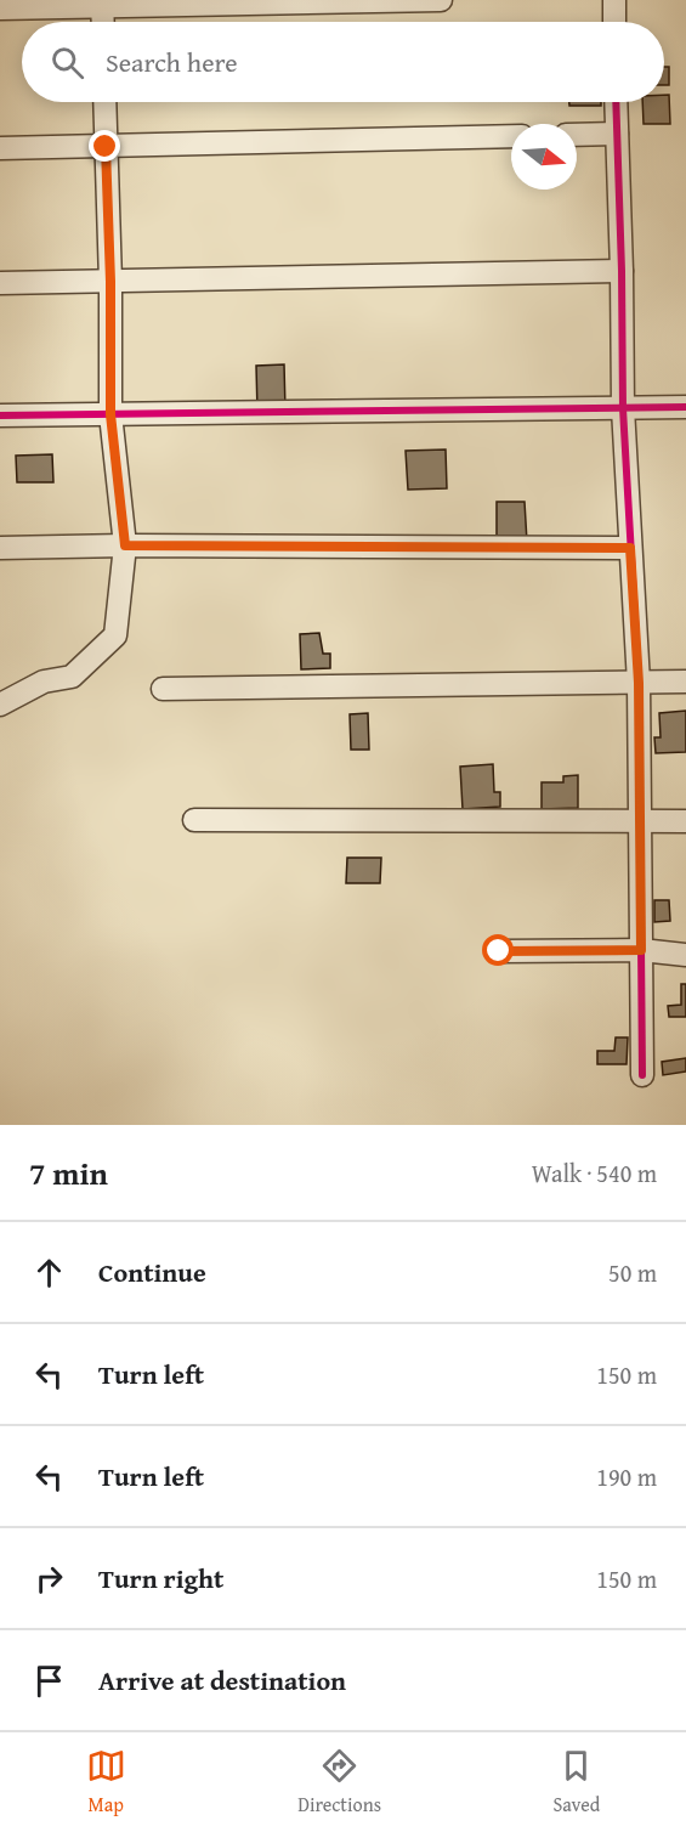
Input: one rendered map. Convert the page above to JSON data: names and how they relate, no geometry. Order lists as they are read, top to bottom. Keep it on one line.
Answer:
{"north":"right","page":{"search":"Search here","heading":["7 min","Walk · 540 m"],"list":[["Continue","50 m"],["Turn left","150 m"],["Turn left","190 m"],["Turn right","150 m"],"Arrive at destination"],"nav":["Map","Directions","Saved"]}}
